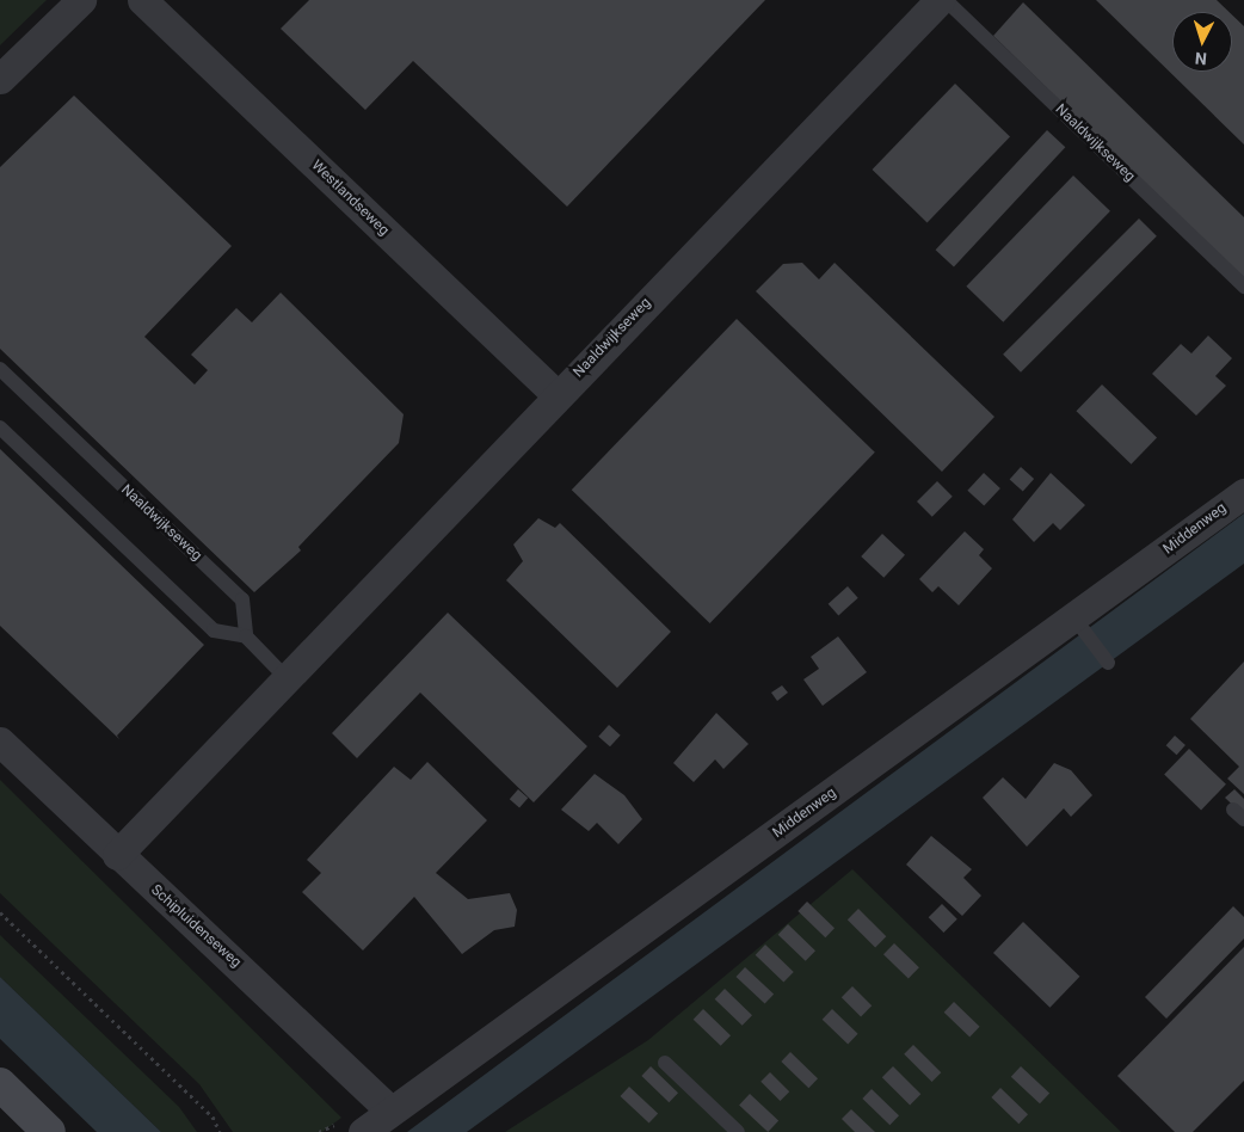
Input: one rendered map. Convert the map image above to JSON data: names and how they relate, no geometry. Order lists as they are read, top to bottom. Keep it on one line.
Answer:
{"streets":{"street":["Naaldwijkseweg","Westlandseweg","Middenweg","Schipluidenseweg"]},"crossings":[["Naaldwijkseweg","Westlandseweg"],["Naaldwijkseweg","Schipluidenseweg"],["Middenweg","Schipluidenseweg"]],"north":"bottom"}
